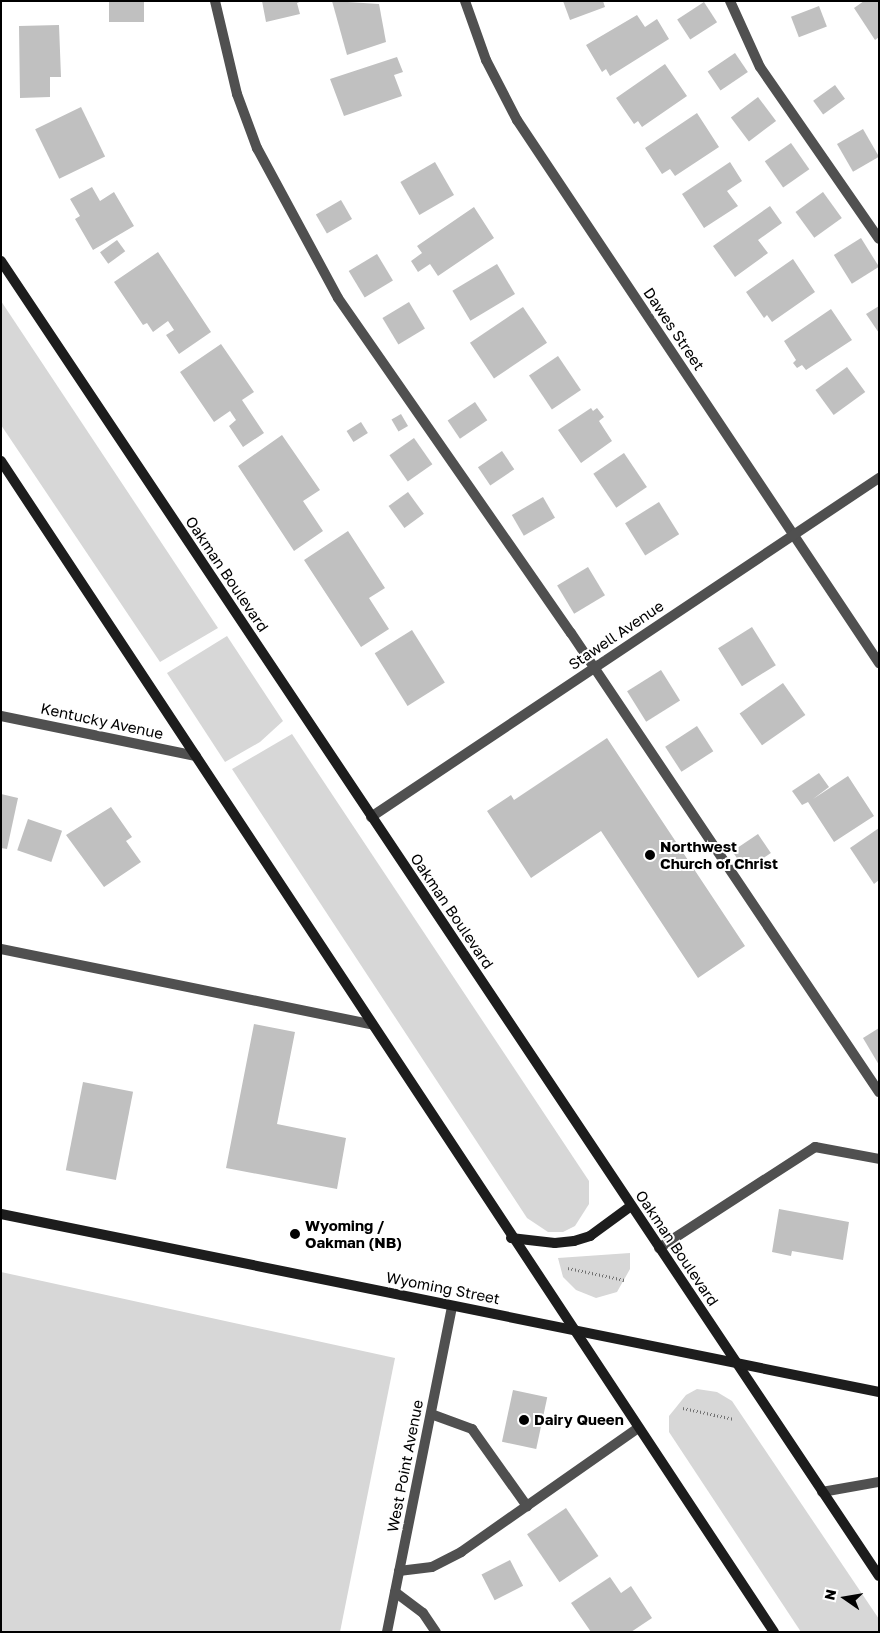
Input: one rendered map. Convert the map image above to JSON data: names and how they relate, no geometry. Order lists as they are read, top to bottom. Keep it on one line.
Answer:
{"streets":{"street":["Dawes Street","Oakman Boulevard","Stawell Avenue","Kentucky Avenue","Wyoming Street","West Point Avenue"]},"crossings":[["Dawes Street","Stawell Avenue"],["Oakman Boulevard","Stawell Avenue"],["Oakman Boulevard","Wyoming Street"],["Wyoming Street","West Point Avenue"]],"places":["Northwest Church of Christ","Wyoming / Oakman (NB)","Dairy Queen"],"north":"left"}
